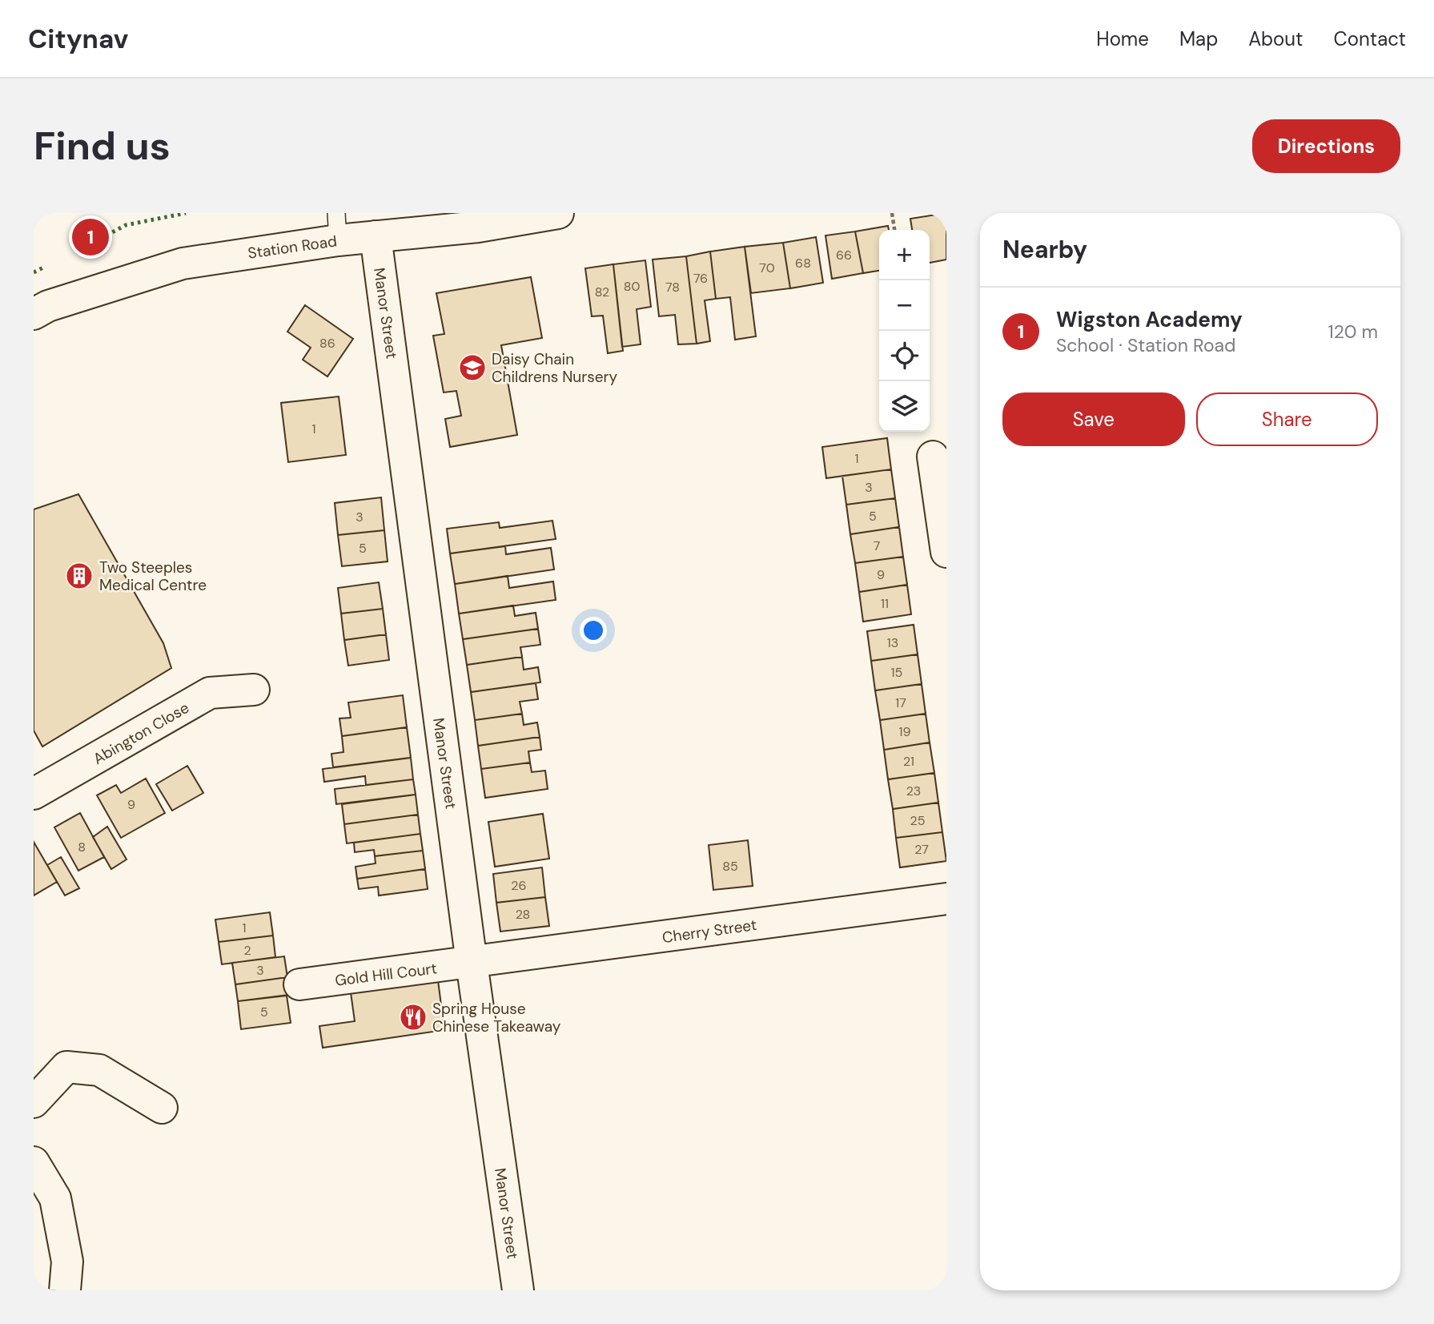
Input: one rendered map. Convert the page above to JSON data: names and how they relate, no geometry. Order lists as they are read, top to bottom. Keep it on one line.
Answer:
{"streets":{"street":["Station Road","Manor Street","Abington Close","Cherry Street","Gold Hill Court"]},"crossings":[["Station Road","Manor Street"],["Manor Street","Cherry Street"],["Manor Street","Gold Hill Court"],["Cherry Street","Gold Hill Court"]],"places":{"school or university":["Daisy Chain Childrens Nursery"],"building":["Two Steeples Medical Centre"],"restaurant":["Spring House Chinese Takeaway"]},"house_numbers":["66","68","70","76","80","78","82","86","1","1","3","5","3","7","5","9","11","13","15","17","19","21","23","9","25","8","27","85","26","28","1","2","3","5"],"page":{"header":"Citynav","nav":["Home","Map","About","Contact"],"buttons":["Directions",["Save","Share"]],"title":"Find us","heading":"Nearby","pins":"1","map_buttons":["+","−"],"list":[{"mark":"1","name":"Wigston Academy","note":"School · Station Road","value":"120 m"}]}}
